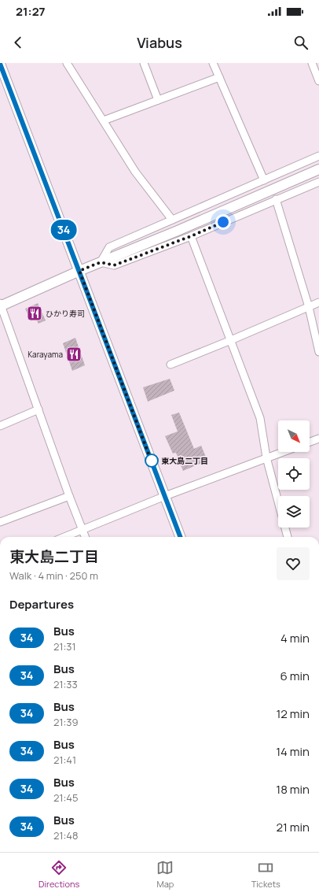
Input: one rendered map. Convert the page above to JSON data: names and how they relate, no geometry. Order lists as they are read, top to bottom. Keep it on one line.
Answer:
{"places":{"restaurant":["ひかり寿司","Karayama"],"other":["東大島二丁目"]},"lines":["bus line 34"],"north":"bottom right","page":{"status":"21:27","header":"Viabus","on_map":"34","heading":[["東大島二丁目","Walk · 4 min · 250 m"],"Departures"],"list":[{"mark":"34","name":"Bus","note":"21:31","value":"4 min"},{"mark":"34","name":"Bus","note":"21:33","value":"6 min"},{"mark":"34","name":"Bus","note":"21:39","value":"12 min"},{"mark":"34","name":"Bus","note":"21:41","value":"14 min"},{"mark":"34","name":"Bus","note":"21:45","value":"18 min"},{"mark":"34","name":"Bus","note":"21:48","value":"21 min"}],"tabs":["Directions","Map","Tickets"]}}
